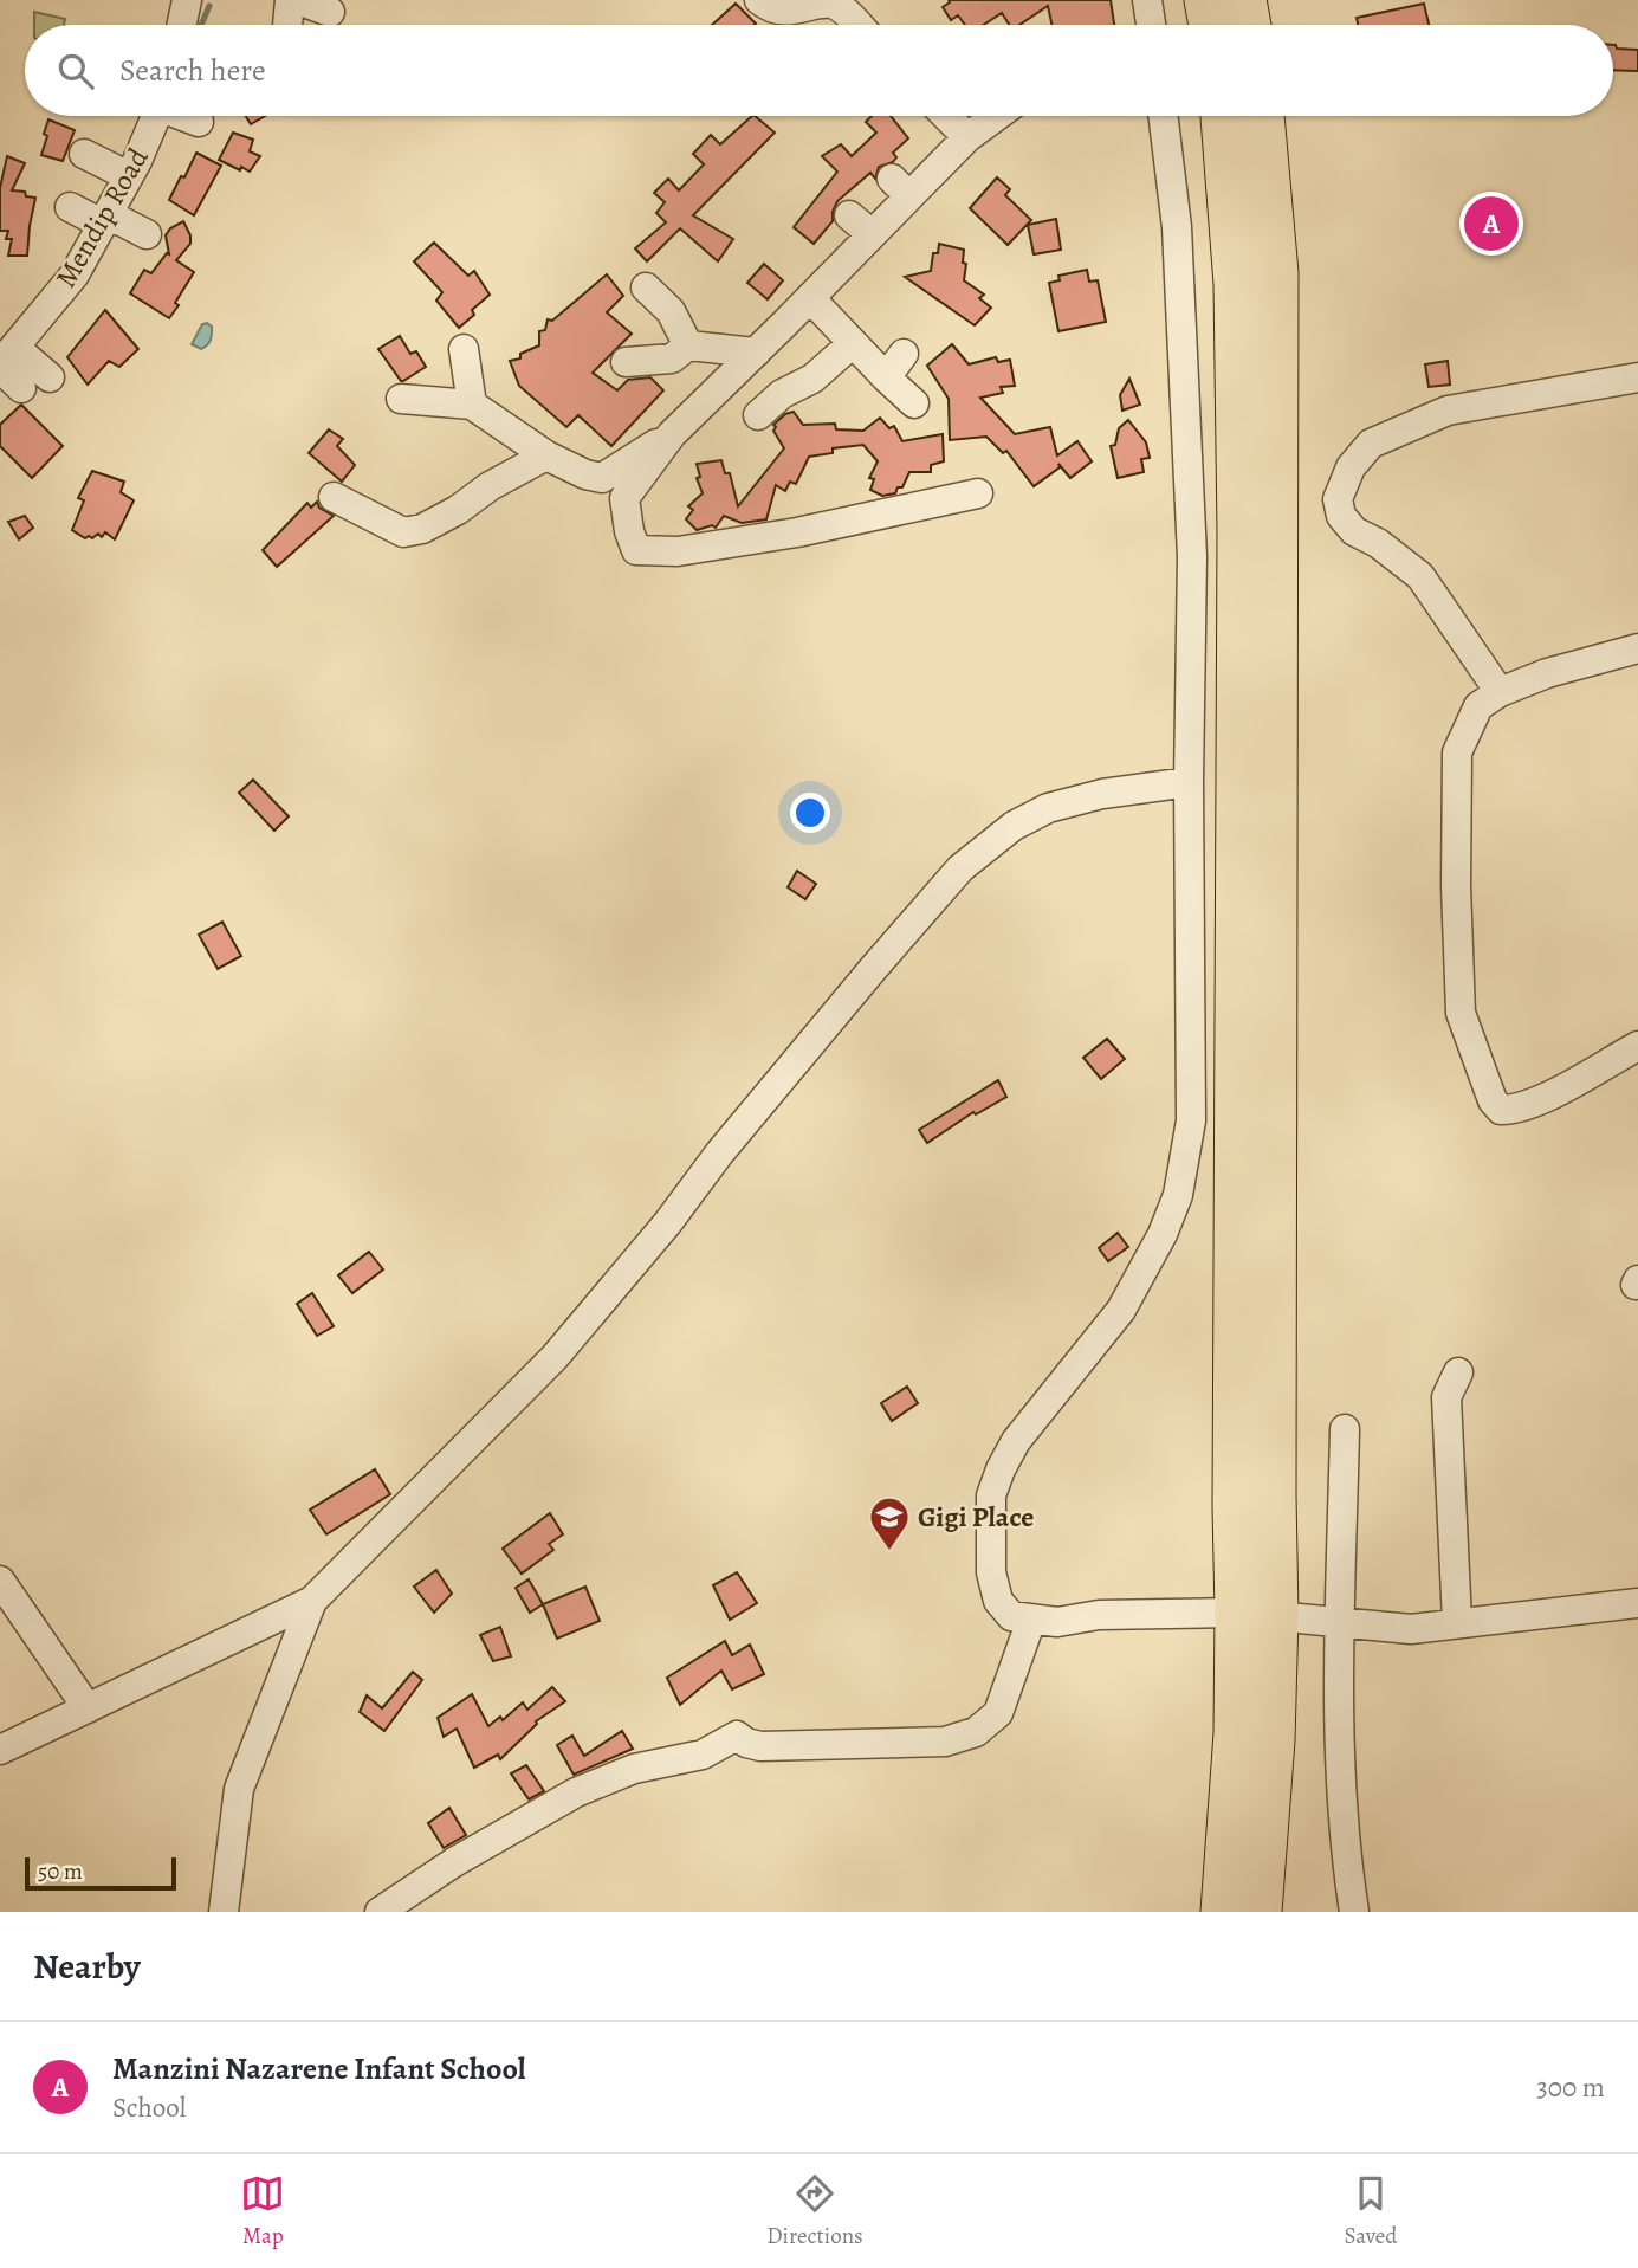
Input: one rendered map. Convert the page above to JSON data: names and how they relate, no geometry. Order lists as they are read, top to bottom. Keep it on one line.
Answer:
{"streets":{"street":["Mendip Road"]},"places":{"school or university":["Gigi Place"]},"scale_bar":"50 m","page":{"search":"Search here","pins":"A","scale":"50 m","heading":"Nearby","list":[{"mark":"A","name":"Manzini Nazarene Infant School","note":"School","value":"300 m"}],"nav":["Map","Directions","Saved"]}}
